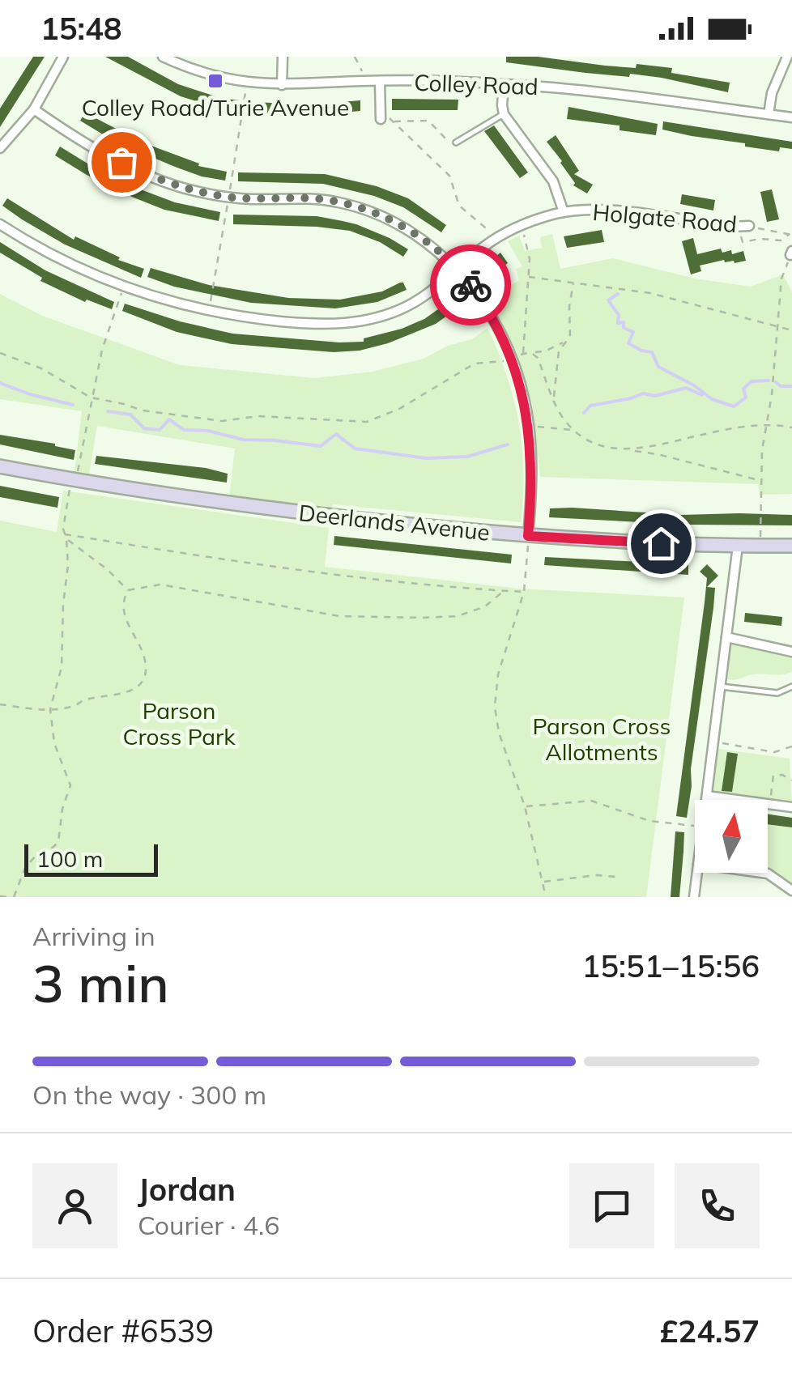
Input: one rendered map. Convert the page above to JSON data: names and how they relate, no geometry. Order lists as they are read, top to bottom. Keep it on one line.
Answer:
{"streets":{"street":["Colley Road","Holgate Road","Deerlands Avenue"]},"parks":["Parson Cross Park","Parson Cross Allotments"],"places":{"transit":["Colley Road/Turie Avenue"]},"scale_bar":"100 m","north":"top","page":{"status":"15:48","scale":"100 m","heading":["3 min","Arriving in","15:51–15:56"],"panel":["Jordan","Courier · 4.6","Order #6539","£24.57"],"bar":"On the way · 300 m"}}
